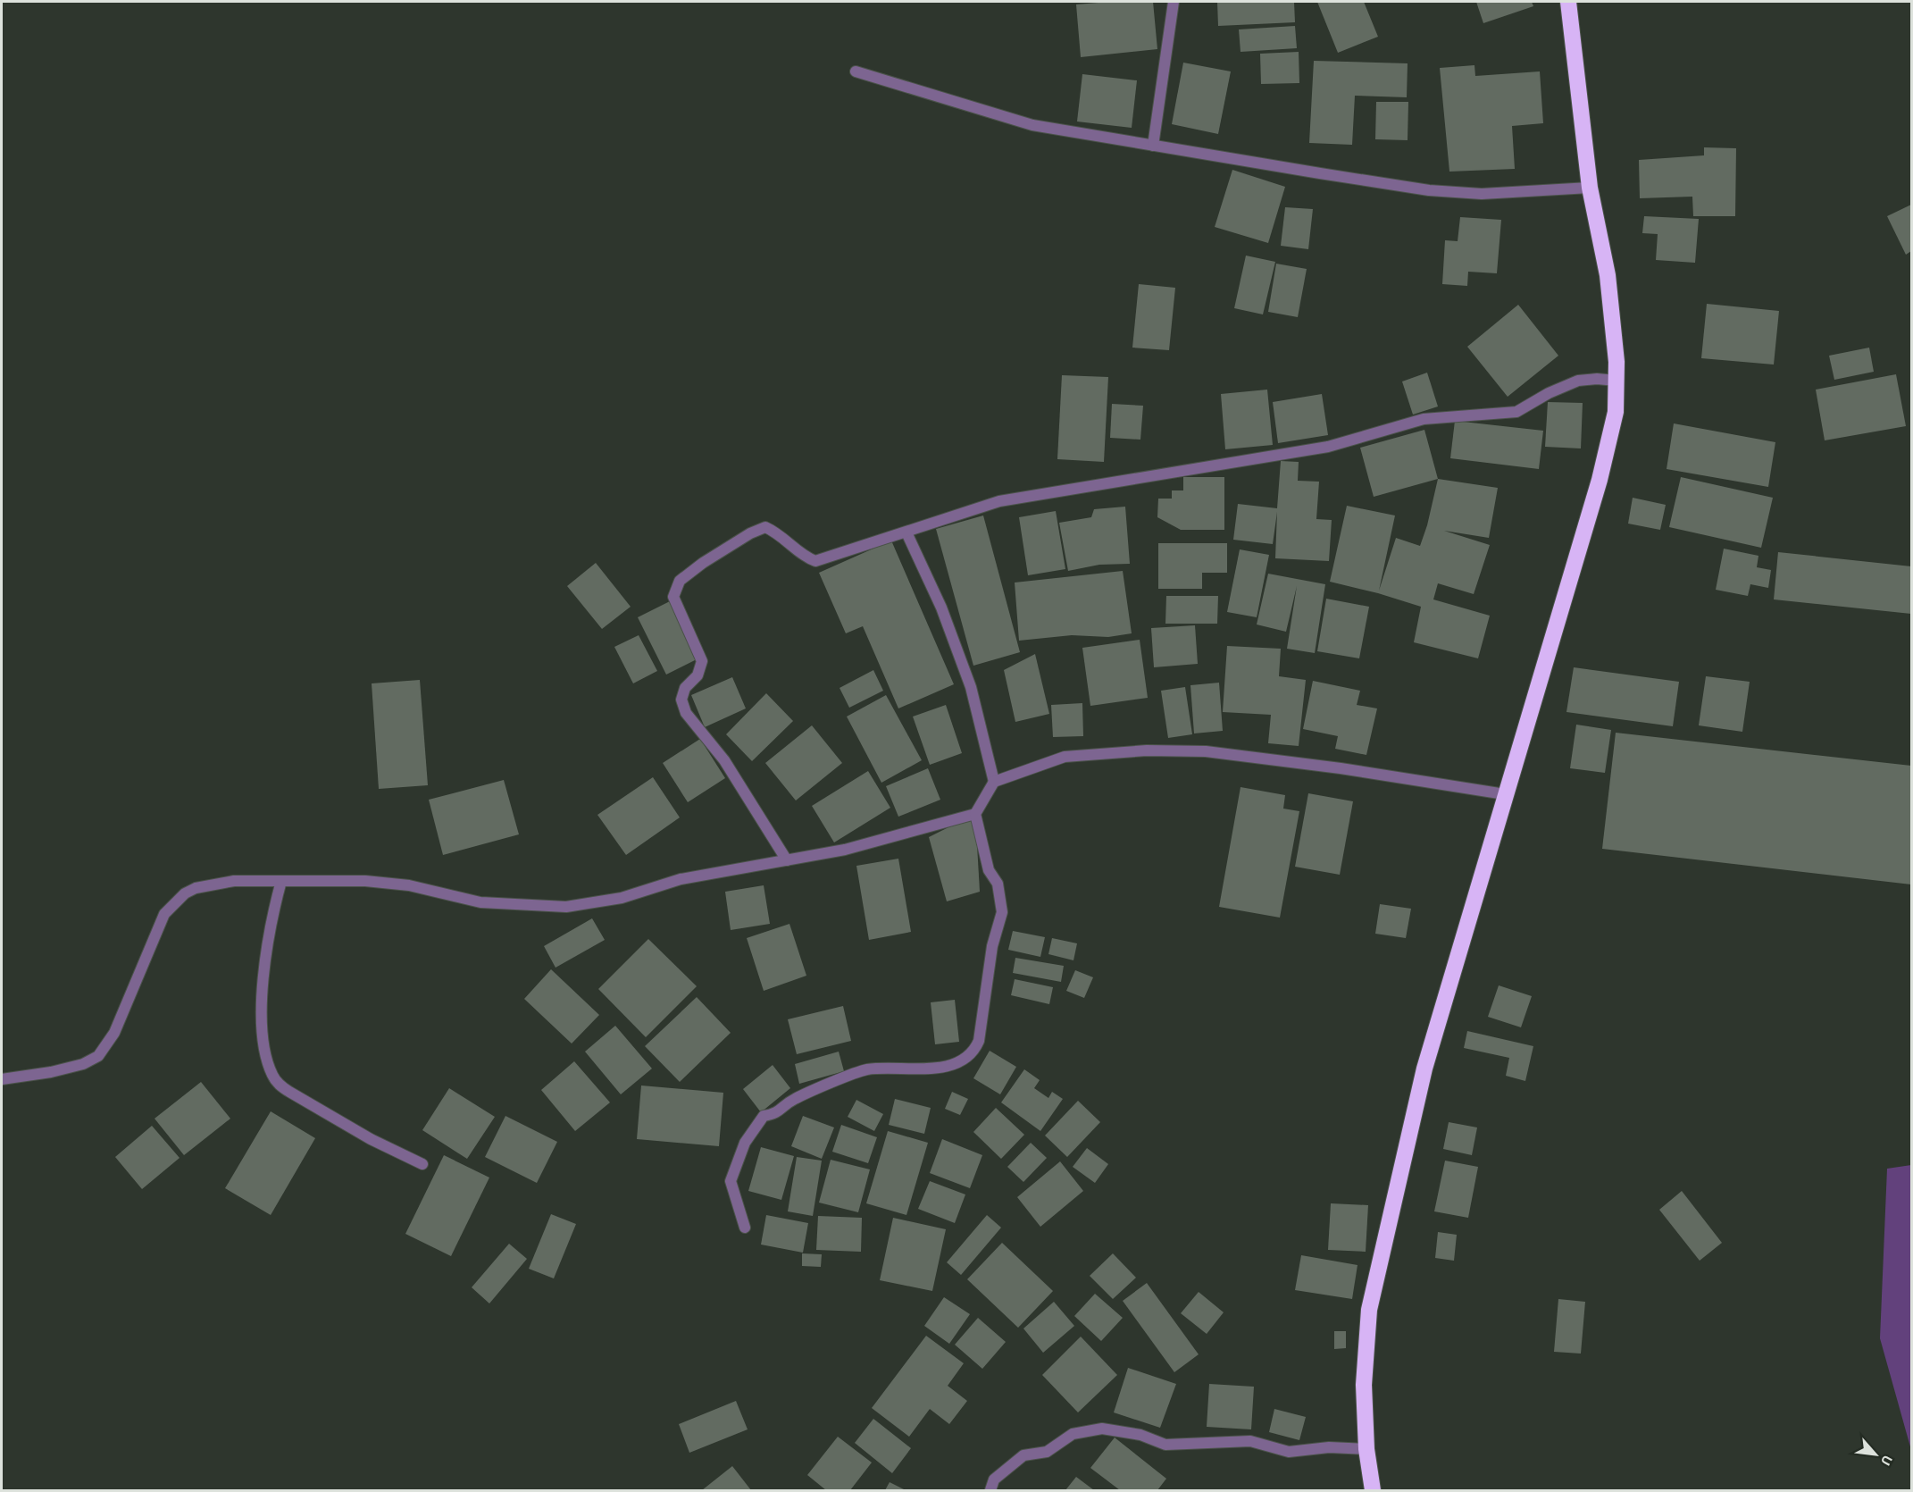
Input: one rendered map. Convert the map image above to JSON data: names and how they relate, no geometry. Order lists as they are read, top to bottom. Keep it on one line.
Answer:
{"north":"bottom right"}
